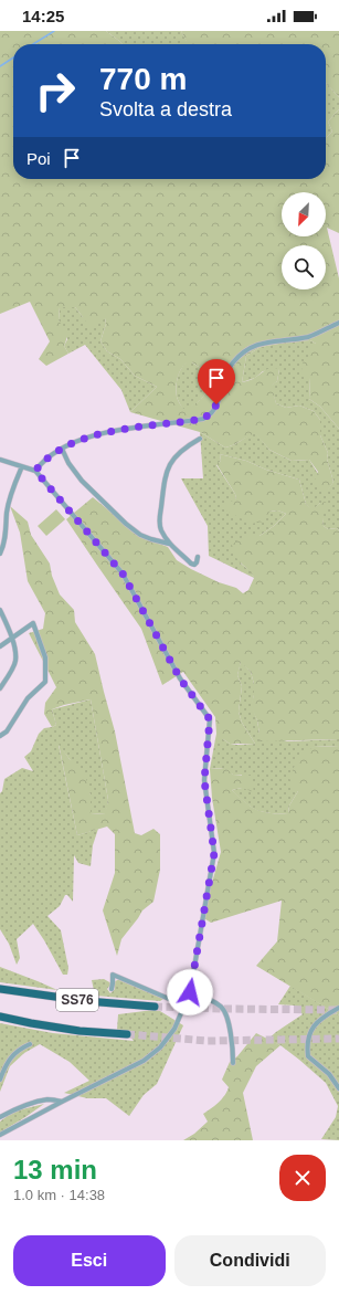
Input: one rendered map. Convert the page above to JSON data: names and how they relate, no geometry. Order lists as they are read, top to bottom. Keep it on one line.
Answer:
{"streets":{"highway":["SS76"]},"north":"bottom left","page":{"status":"14:25","turn":["770 m","Svolta a destra"],"then":"Poi","heading":["13 min","1.0 km · 14:38"],"buttons":["Esci","Condividi"]}}
